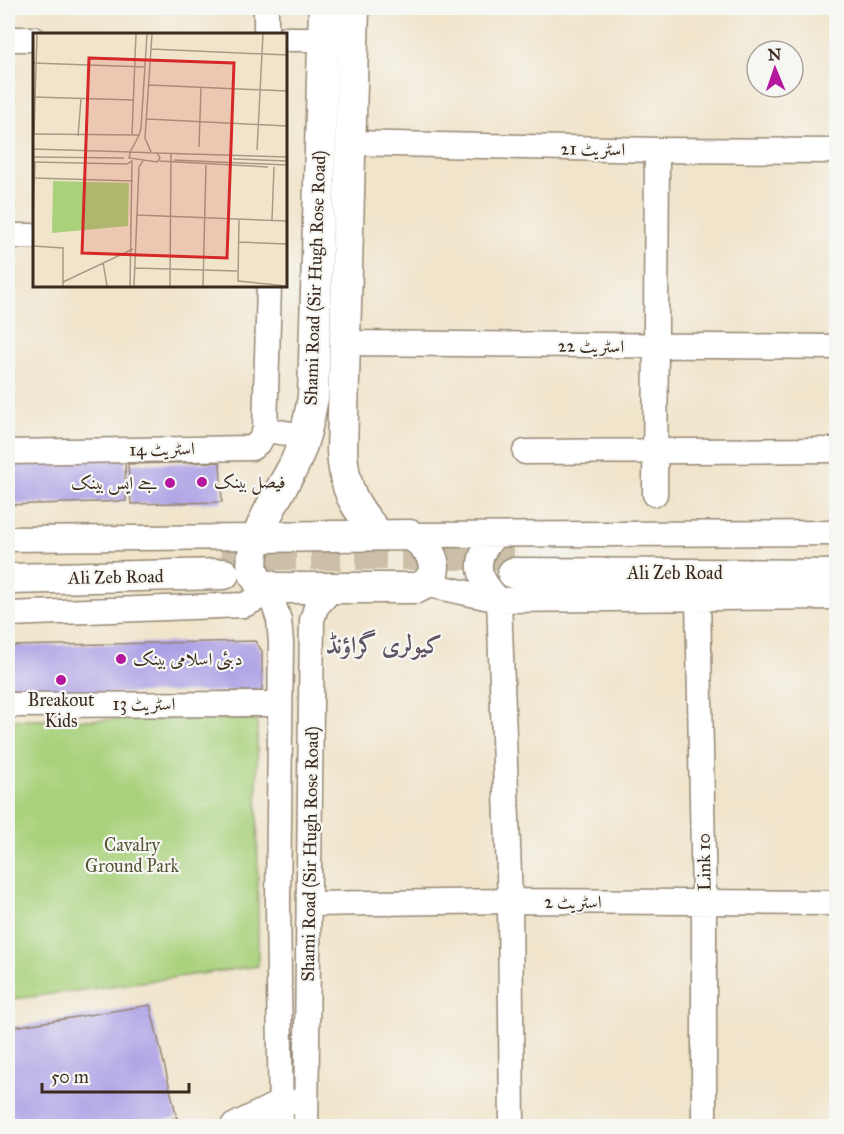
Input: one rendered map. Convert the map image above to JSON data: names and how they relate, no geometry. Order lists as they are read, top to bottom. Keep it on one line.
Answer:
{"streets":{"main road":["Shami Road (Sir Hugh Rose Road)","Ali Zeb Road"],"street":["اسٹریٹ 21","اسٹریٹ 22","اسٹریٹ 14","اسٹریٹ 13","Link 10","اسٹریٹ 2"]},"crossings":[["اسٹریٹ 21","Shami Road (Sir Hugh Rose Road)"],["Shami Road (Sir Hugh Rose Road)","اسٹریٹ 22"],["Shami Road (Sir Hugh Rose Road)","اسٹریٹ 13"],["Shami Road (Sir Hugh Rose Road)","اسٹریٹ 2"],["Link 10","اسٹریٹ 2"]],"districts":["کیولری گراؤنڈ"],"parks":["Cavalry Ground Park"],"places":["فیصل بینک","جے ایس بینک","دبئی اسلامی بینک","Breakout Kids"],"scale_bar":"50 m","north":"top"}
